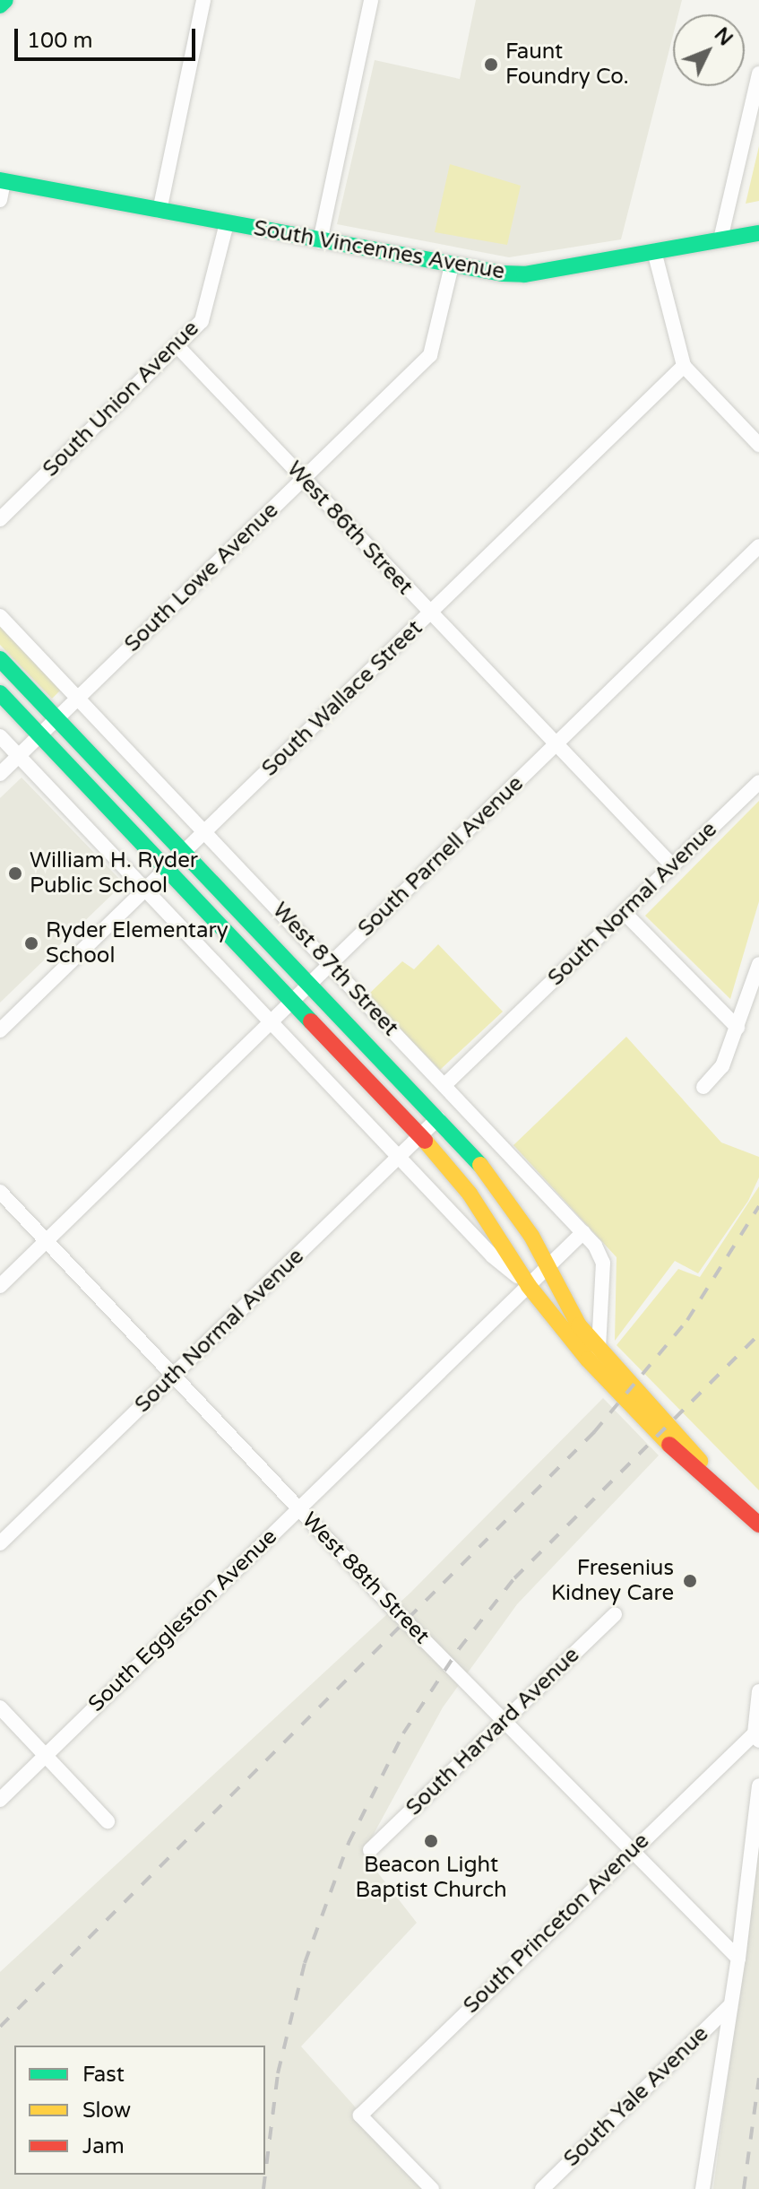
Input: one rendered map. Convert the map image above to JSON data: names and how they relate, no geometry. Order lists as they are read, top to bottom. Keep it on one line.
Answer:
{"streets":{"main road":["South Vincennes Avenue","West 87th Street"],"street":["South Union Avenue","West 86th Street","South Lowe Avenue","South Wallace Street","South Parnell Avenue","South Normal Avenue","West 88th Street","South Eggleston Avenue","South Harvard Avenue","South Princeton Avenue","South Yale Avenue"]},"crossings":[["South Vincennes Avenue","South Union Avenue"],["South Vincennes Avenue","South Lowe Avenue"],["South Union Avenue","West 86th Street"],["West 86th Street","South Lowe Avenue"],["West 86th Street","South Wallace Street"],["West 86th Street","South Parnell Avenue"],["West 86th Street","South Normal Avenue"],["South Lowe Avenue","West 87th Street"],["South Wallace Street","West 87th Street"],["South Parnell Avenue","West 87th Street"],["South Parnell Avenue","West 88th Street"],["South Normal Avenue","West 87th Street"],["South Normal Avenue","West 88th Street"],["West 87th Street","South Eggleston Avenue"],["West 88th Street","South Eggleston Avenue"],["West 88th Street","South Harvard Avenue"],["West 88th Street","South Princeton Avenue"]],"places":["Faunt Foundry Co.","William H. Ryder Public School","Ryder Elementary School","Fresenius Kidney Care","Beacon Light Baptist Church"],"legend":["Fast","Slow","Jam"],"scale_bar":"100 m","north":"top right"}
